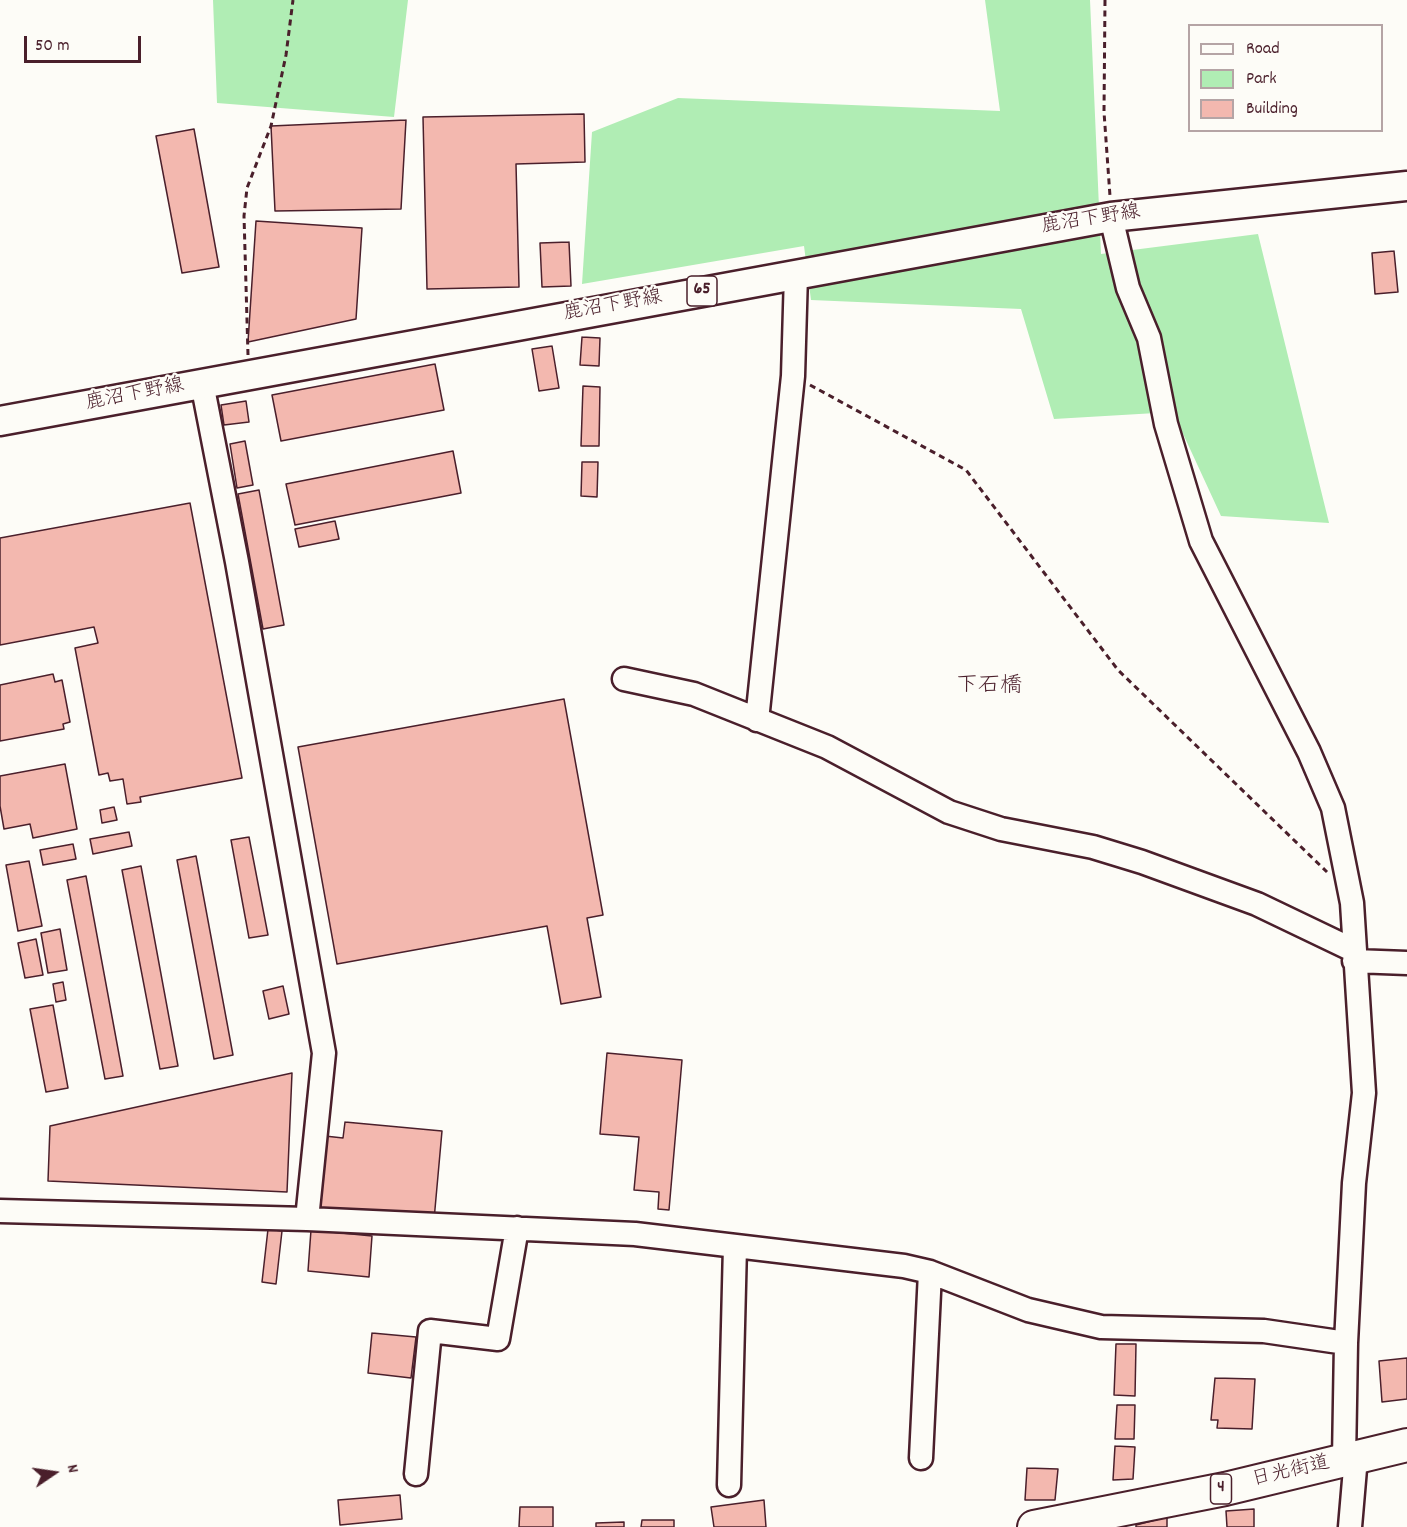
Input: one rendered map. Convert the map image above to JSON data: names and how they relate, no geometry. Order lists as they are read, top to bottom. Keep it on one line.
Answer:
{"streets":{"highway":["日光街道","4"],"main road":["鹿沼下野線","65"]},"districts":["下石橋"],"legend":["Road","Park","Building"],"scale_bar":"50 m","north":"right"}
